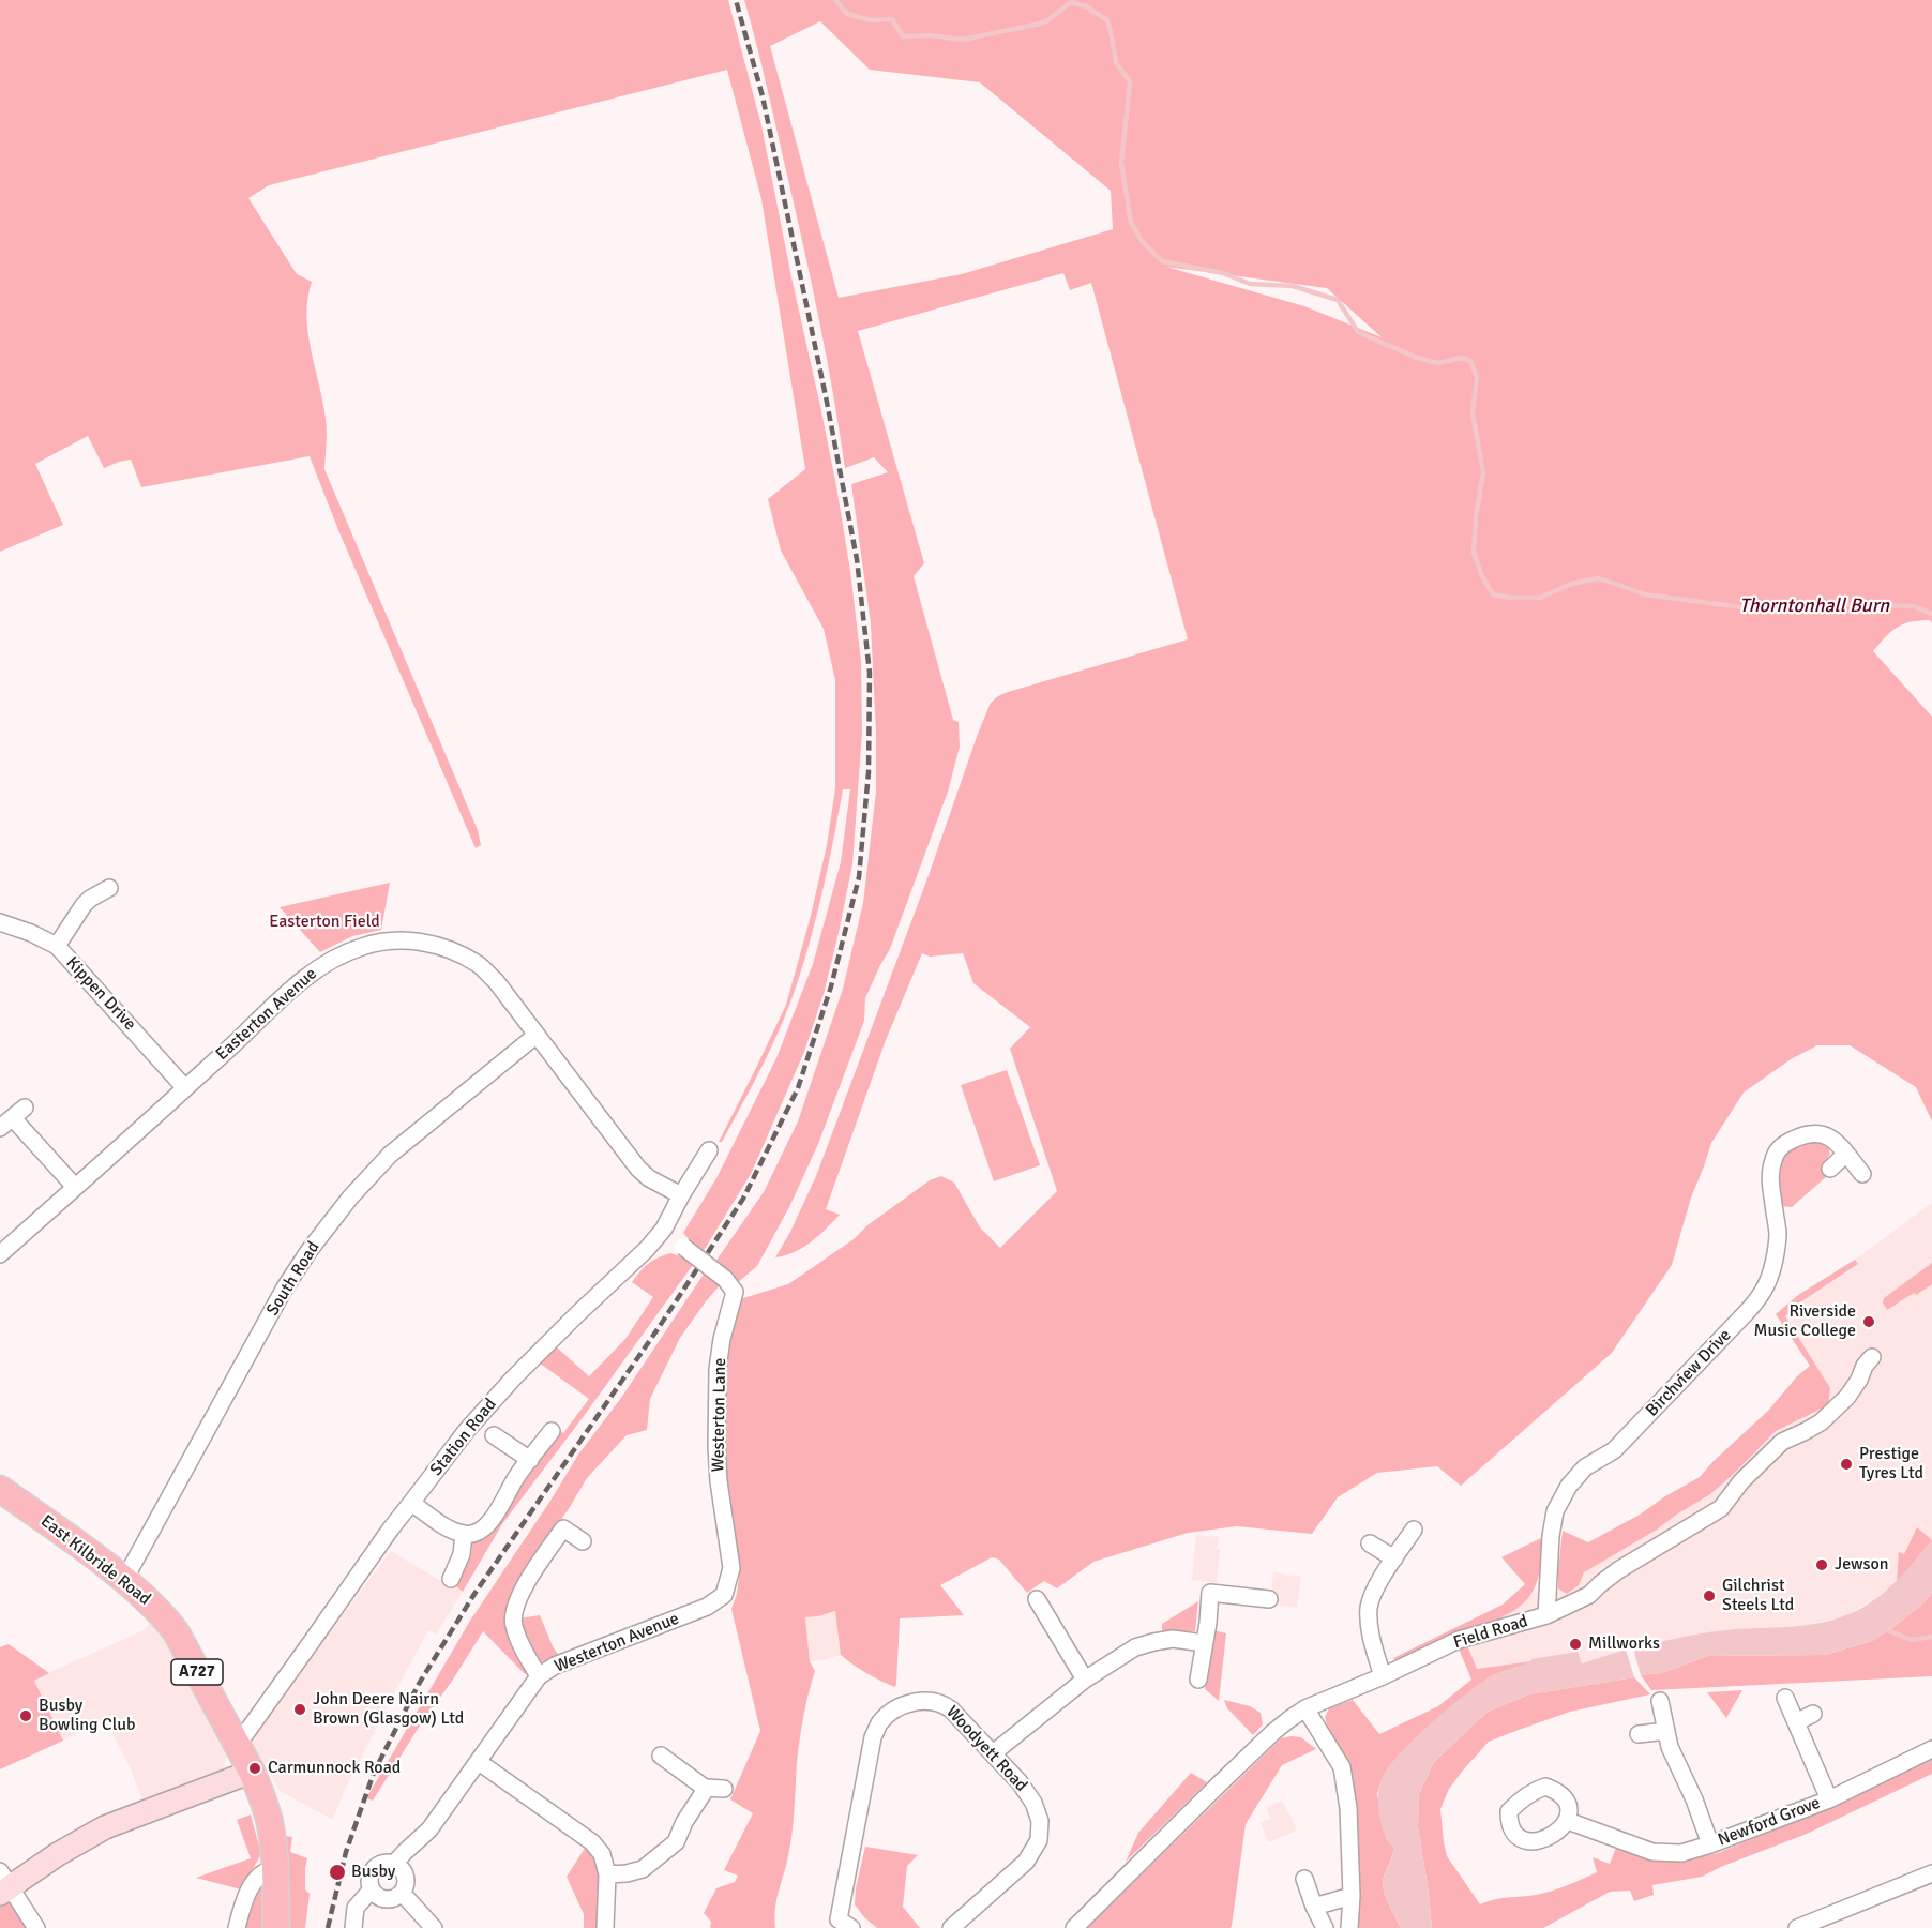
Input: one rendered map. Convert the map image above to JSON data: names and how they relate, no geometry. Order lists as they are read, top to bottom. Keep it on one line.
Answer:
{"streets":{"main road":["East Kilbride Road","A727"],"street":["Kippen Drive","Easterton Avenue","South Road","Birchview Drive","Westerton Lane","Station Road","Field Road","Westerton Avenue","Woodyett Road","Newford Grove"]},"crossings":[["Kippen Drive","Easterton Avenue"],["Easterton Avenue","South Road"],["Easterton Avenue","Station Road"],["South Road","East Kilbride Road"],["Birchview Drive","Field Road"],["Westerton Lane","Station Road"],["Westerton Lane","Westerton Avenue"],["Station Road","East Kilbride Road"]],"water":["Thorntonhall Burn"],"parks":["Easterton Field"],"places":["Riverside Music College","Prestige Tyres Ltd","Jewson","Gilchrist Steels Ltd","Millworks","John Deere Nairn Brown (Glasgow) Ltd","Busby Bowling Club","Carmunnock Road","Busby"]}
